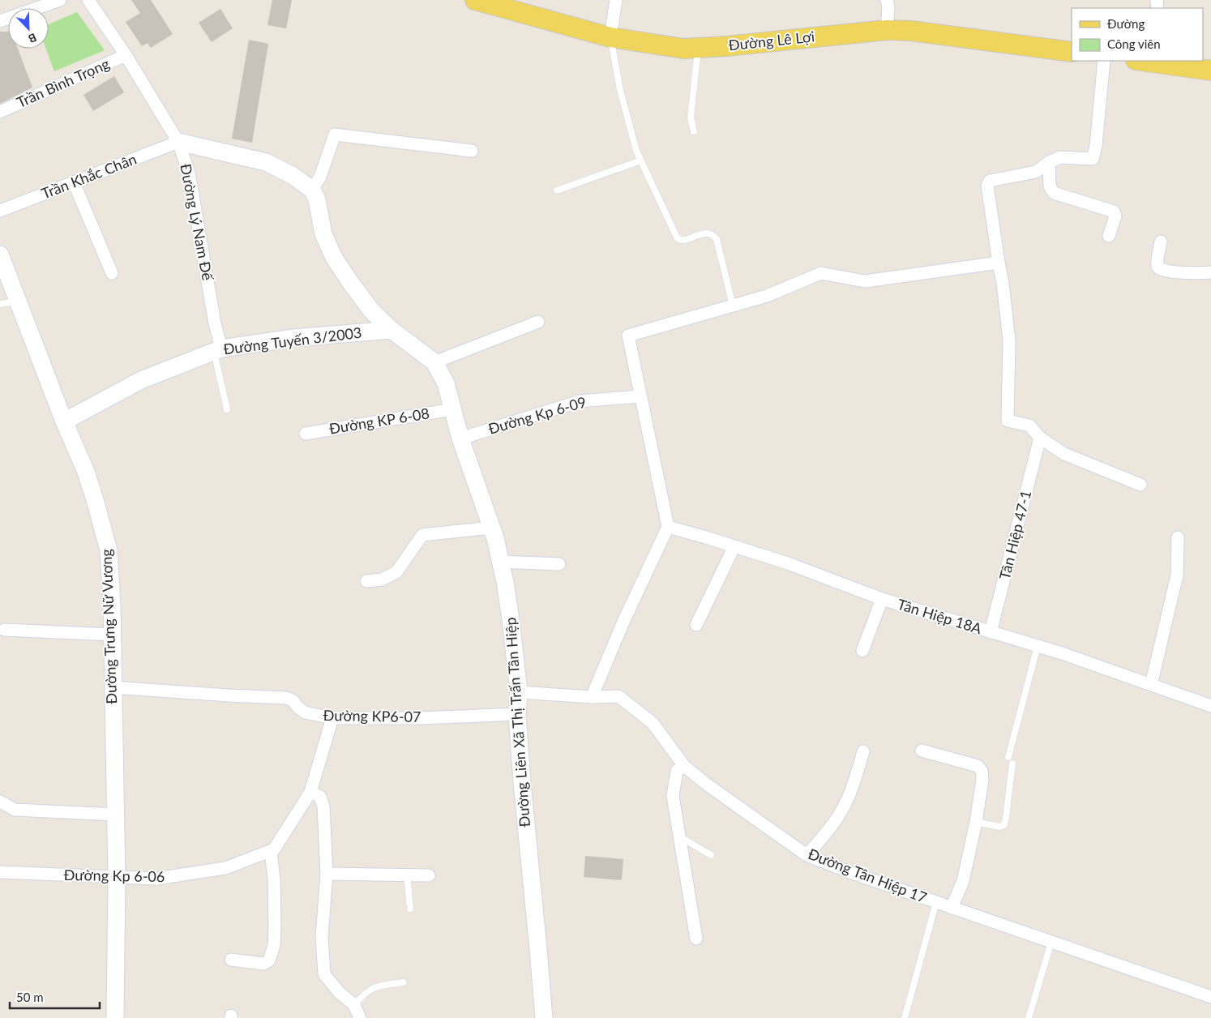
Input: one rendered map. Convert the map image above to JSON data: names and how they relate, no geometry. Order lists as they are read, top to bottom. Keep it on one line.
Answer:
{"streets":{"main road":["Đường Lê Lợi"],"street":["Trần Bình Trọng","Trần Khắc Chân","Đường Lý Nam Đế","Đường Tuyến 3/2003","Đường Kp 6-09","Đường KP 6-08","Tân Hiệp 47-1","Tân Hiệp 18A","Đường Trưng Nữ Vương","Đường KP6-07","Đường Liên Xã Thị Trấn Tân Hiệp","Đường Kp 6-06","Đường Tân Hiệp 17"]},"crossings":[["Trần Bình Trọng","Đường Lý Nam Đế"],["Trần Khắc Chân","Đường Lý Nam Đế"],["Đường Lý Nam Đế","Đường Tuyến 3/2003"],["Đường Tuyến 3/2003","Đường Trưng Nữ Vương"],["Đường Tuyến 3/2003","Đường Liên Xã Thị Trấn Tân Hiệp"],["Đường Kp 6-09","Đường Liên Xã Thị Trấn Tân Hiệp"],["Đường KP 6-08","Đường Liên Xã Thị Trấn Tân Hiệp"],["Tân Hiệp 47-1","Tân Hiệp 18A"],["Đường Trưng Nữ Vương","Đường KP6-07"],["Đường Trưng Nữ Vương","Đường Kp 6-06"],["Đường KP6-07","Đường Liên Xã Thị Trấn Tân Hiệp"],["Đường Liên Xã Thị Trấn Tân Hiệp","Đường Tân Hiệp 17"]],"legend":["Đường","Công viên"],"scale_bar":"50 m","north":"bottom right"}
